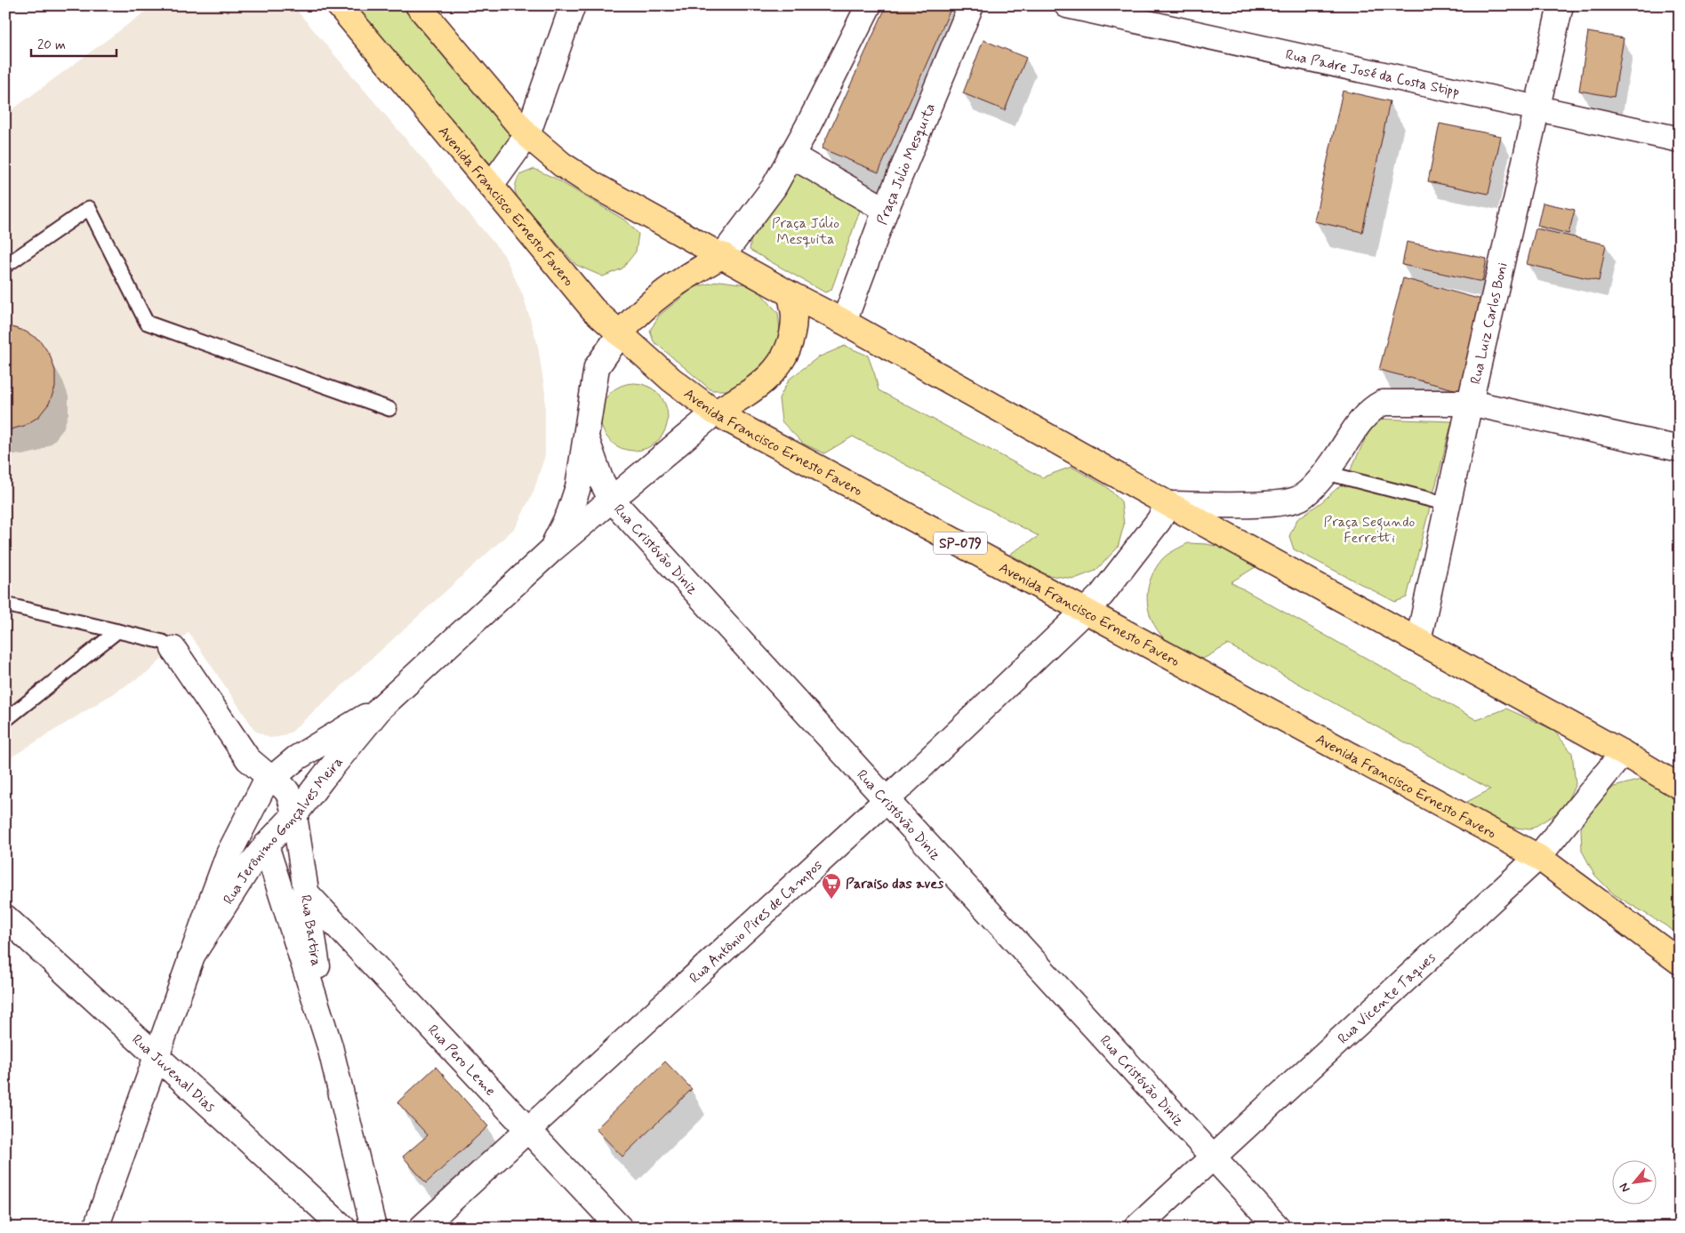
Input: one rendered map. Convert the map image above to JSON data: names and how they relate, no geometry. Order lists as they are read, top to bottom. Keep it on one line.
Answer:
{"streets":{"main road":["Avenida Francisco Ernesto Favero","SP-079"],"street":["Rua Padre José da Costa Stipp","Praça Julio Mesquita","Rua Luiz Carlos Boni","Rua Cristóvão Diniz","Rua Jerônimo Gonçalves Meira","Rua Antônio Pires de Campos","Rua Bartira","Rua Vicente Taques","Rua Pero Leme","Rua Juvenal Dias"]},"crossings":[["Rua Padre José da Costa Stipp","Rua Luiz Carlos Boni"],["Avenida Francisco Ernesto Favero","Rua Jerônimo Gonçalves Meira"],["Avenida Francisco Ernesto Favero","Rua Antônio Pires de Campos"],["Avenida Francisco Ernesto Favero","Rua Vicente Taques"],["Rua Cristóvão Diniz","Rua Jerônimo Gonçalves Meira"],["Rua Cristóvão Diniz","Rua Antônio Pires de Campos"],["Rua Cristóvão Diniz","Rua Vicente Taques"],["Rua Jerônimo Gonçalves Meira","Rua Bartira"],["Rua Jerônimo Gonçalves Meira","Rua Juvenal Dias"],["Rua Antônio Pires de Campos","Rua Pero Leme"],["Rua Bartira","Rua Pero Leme"]],"parks":["Praça Júlio Mesquita","Praça Segundo Ferretti"],"places":{"supermarket":["Paraiso das aves"]},"scale_bar":"20 m","north":"bottom left"}
